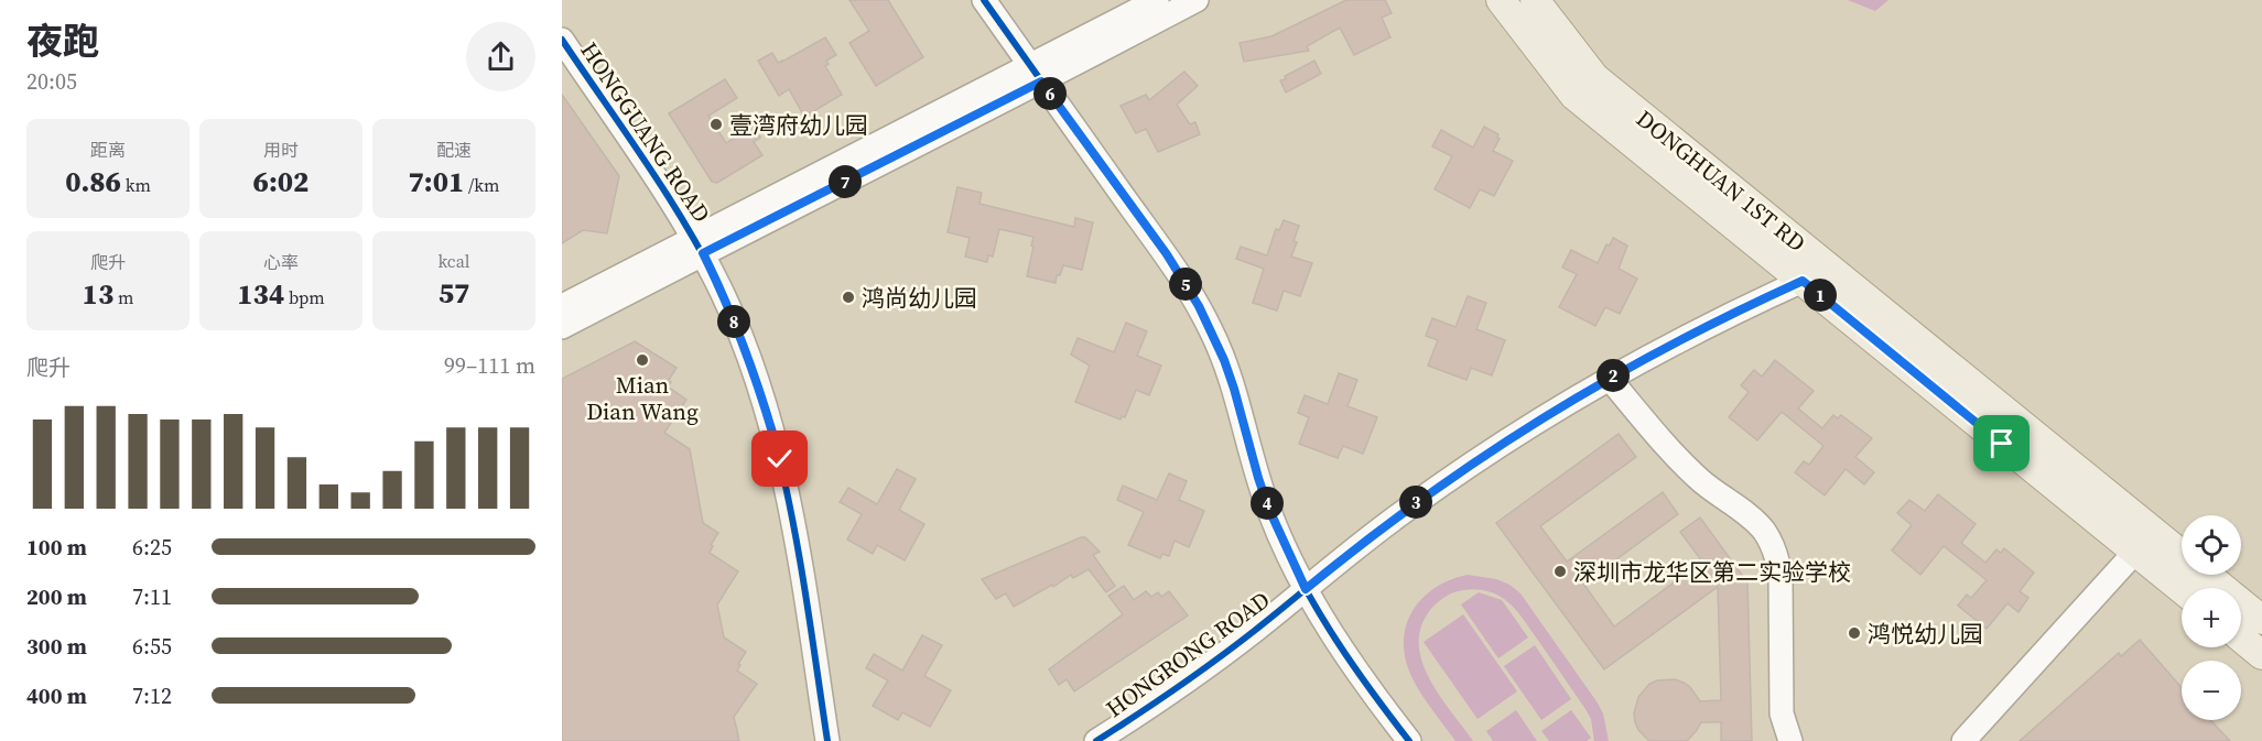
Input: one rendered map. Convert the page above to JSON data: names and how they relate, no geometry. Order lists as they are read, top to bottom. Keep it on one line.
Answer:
{"streets":{"main road":["DONGHUAN 1ST RD"],"street":["HONGGUANG ROAD","HONGRONG ROAD"]},"crossings":[["DONGHUAN 1ST RD","HONGRONG ROAD"]],"places":["壹湾府幼儿园","鸿尚幼儿园","Mian Dian Wang","深圳市龙华区第二实验学校","鸿悦幼儿园"],"page":{"heading":["夜跑","20:05"],"pins":["6","7","5","1","8","2","3","4"],"stats":[["距离","0.86 km"],["用时","6:02"],["配速","7:01 /km"],["爬升","13 m"],["心率","134 bpm"],["kcal","57"]],"chart":["爬升","99–111 m"],"map_buttons":["+","−"],"list":[{"name":"100 m","note":"6:25"},{"name":"200 m","note":"7:11"},{"name":"300 m","note":"6:55"},{"name":"400 m","note":"7:12"}]}}
